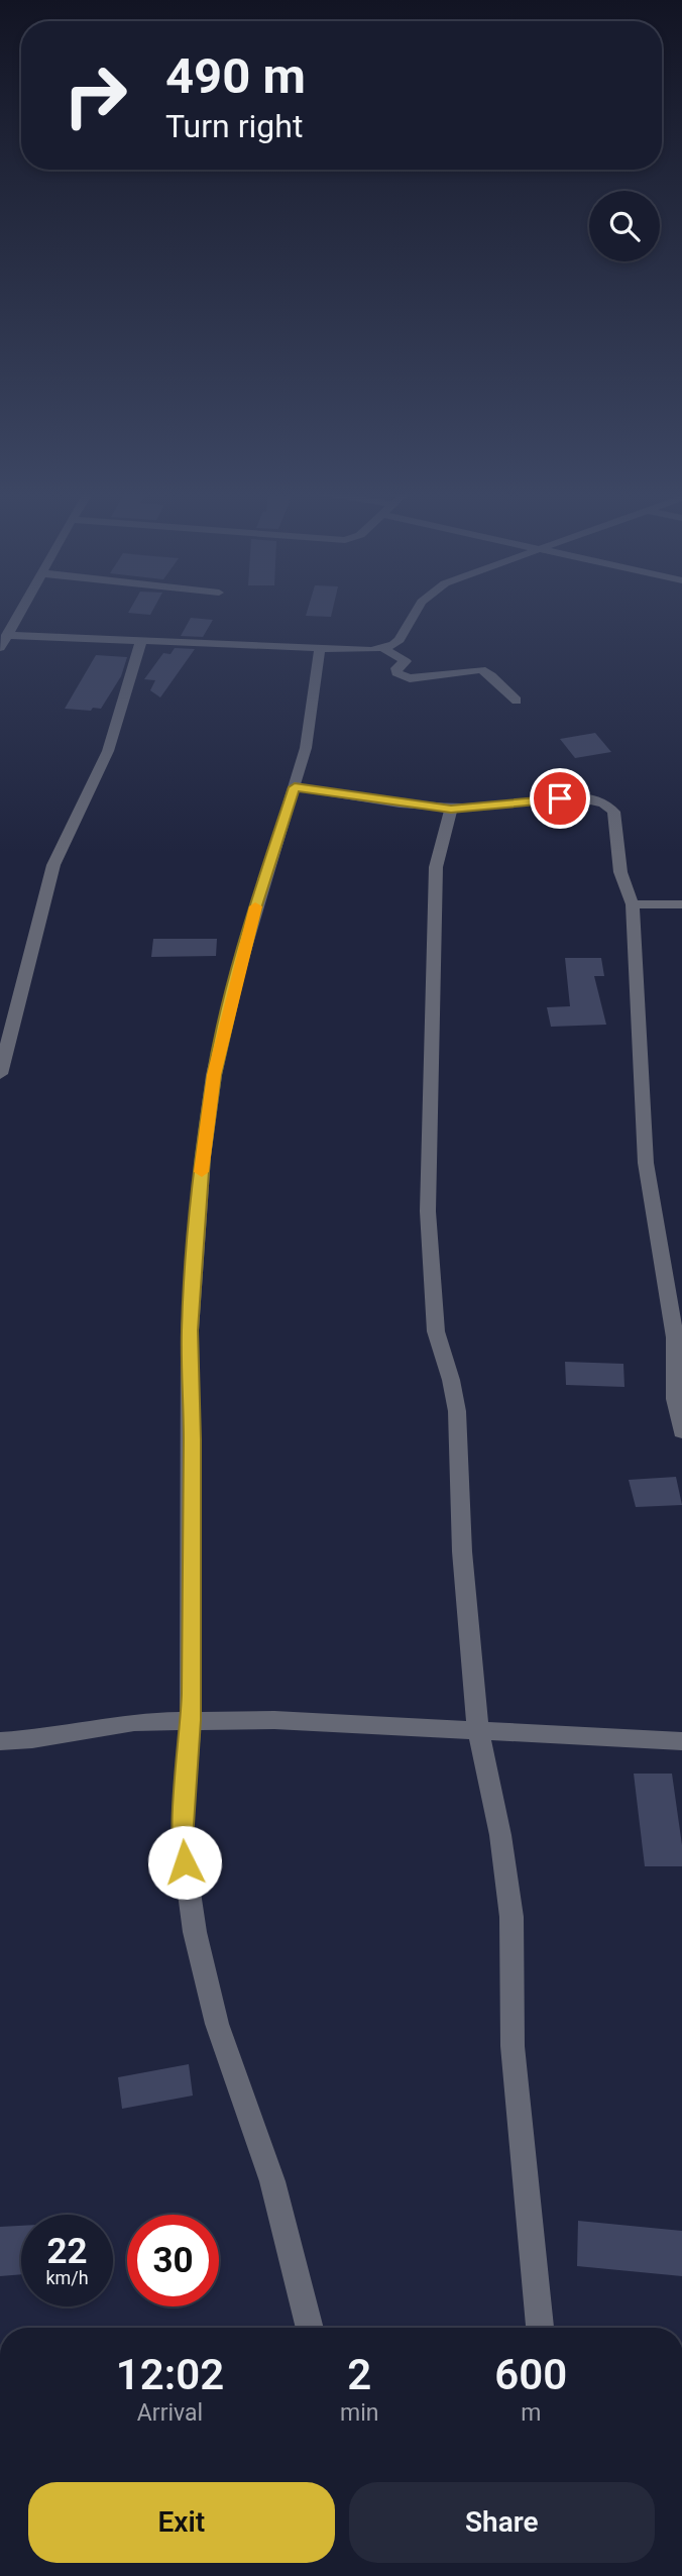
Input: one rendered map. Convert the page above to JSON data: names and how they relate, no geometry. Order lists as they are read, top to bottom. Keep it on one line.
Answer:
{"page":{"turn":["490 m","Turn right"],"speed":"22 km/h","limit":"30","eta":["12:02","Arrival","2","min","600","m"],"buttons":["Exit","Share"]}}
